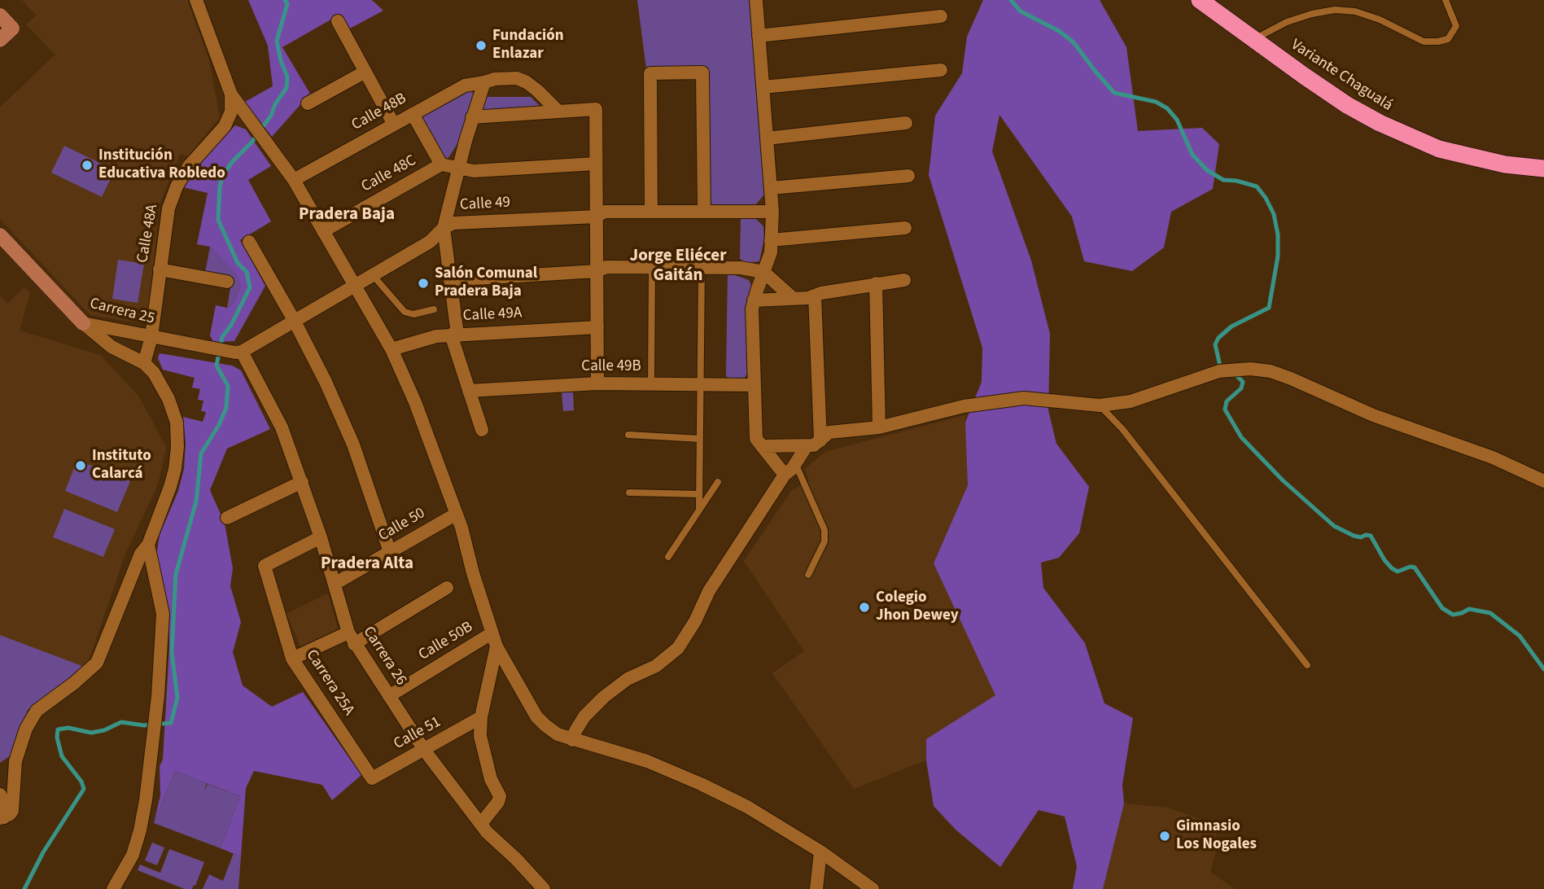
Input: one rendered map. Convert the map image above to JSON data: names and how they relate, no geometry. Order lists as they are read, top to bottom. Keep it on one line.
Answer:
{"streets":{"highway":["Variante Chagualá"],"street":["Calle 48B","Calle 48C","Calle 49","Calle 48A","Carrera 25","Calle 49A","Calle 49B","Calle 50","Calle 50B","Carrera 26","Carrera 25A","Calle 51"]},"crossings":[["Calle 49","Carrera 25"],["Calle 49","Carrera 26"],["Calle 48A","Carrera 25"],["Carrera 25","Carrera 26"],["Calle 50","Carrera 26"],["Calle 50B","Carrera 26"],["Carrera 26","Carrera 25A"],["Carrera 26","Calle 51"],["Carrera 25A","Calle 51"]],"districts":["Pradera Baja","Jorge Eliécer Gaitán","Pradera Alta"],"places":["Fundación Enlazar","Institución Educativa Robledo","Salón Comunal Pradera Baja","Instituto Calarcá","Colegio Jhon Dewey","Gimnasio Los Nogales"]}
